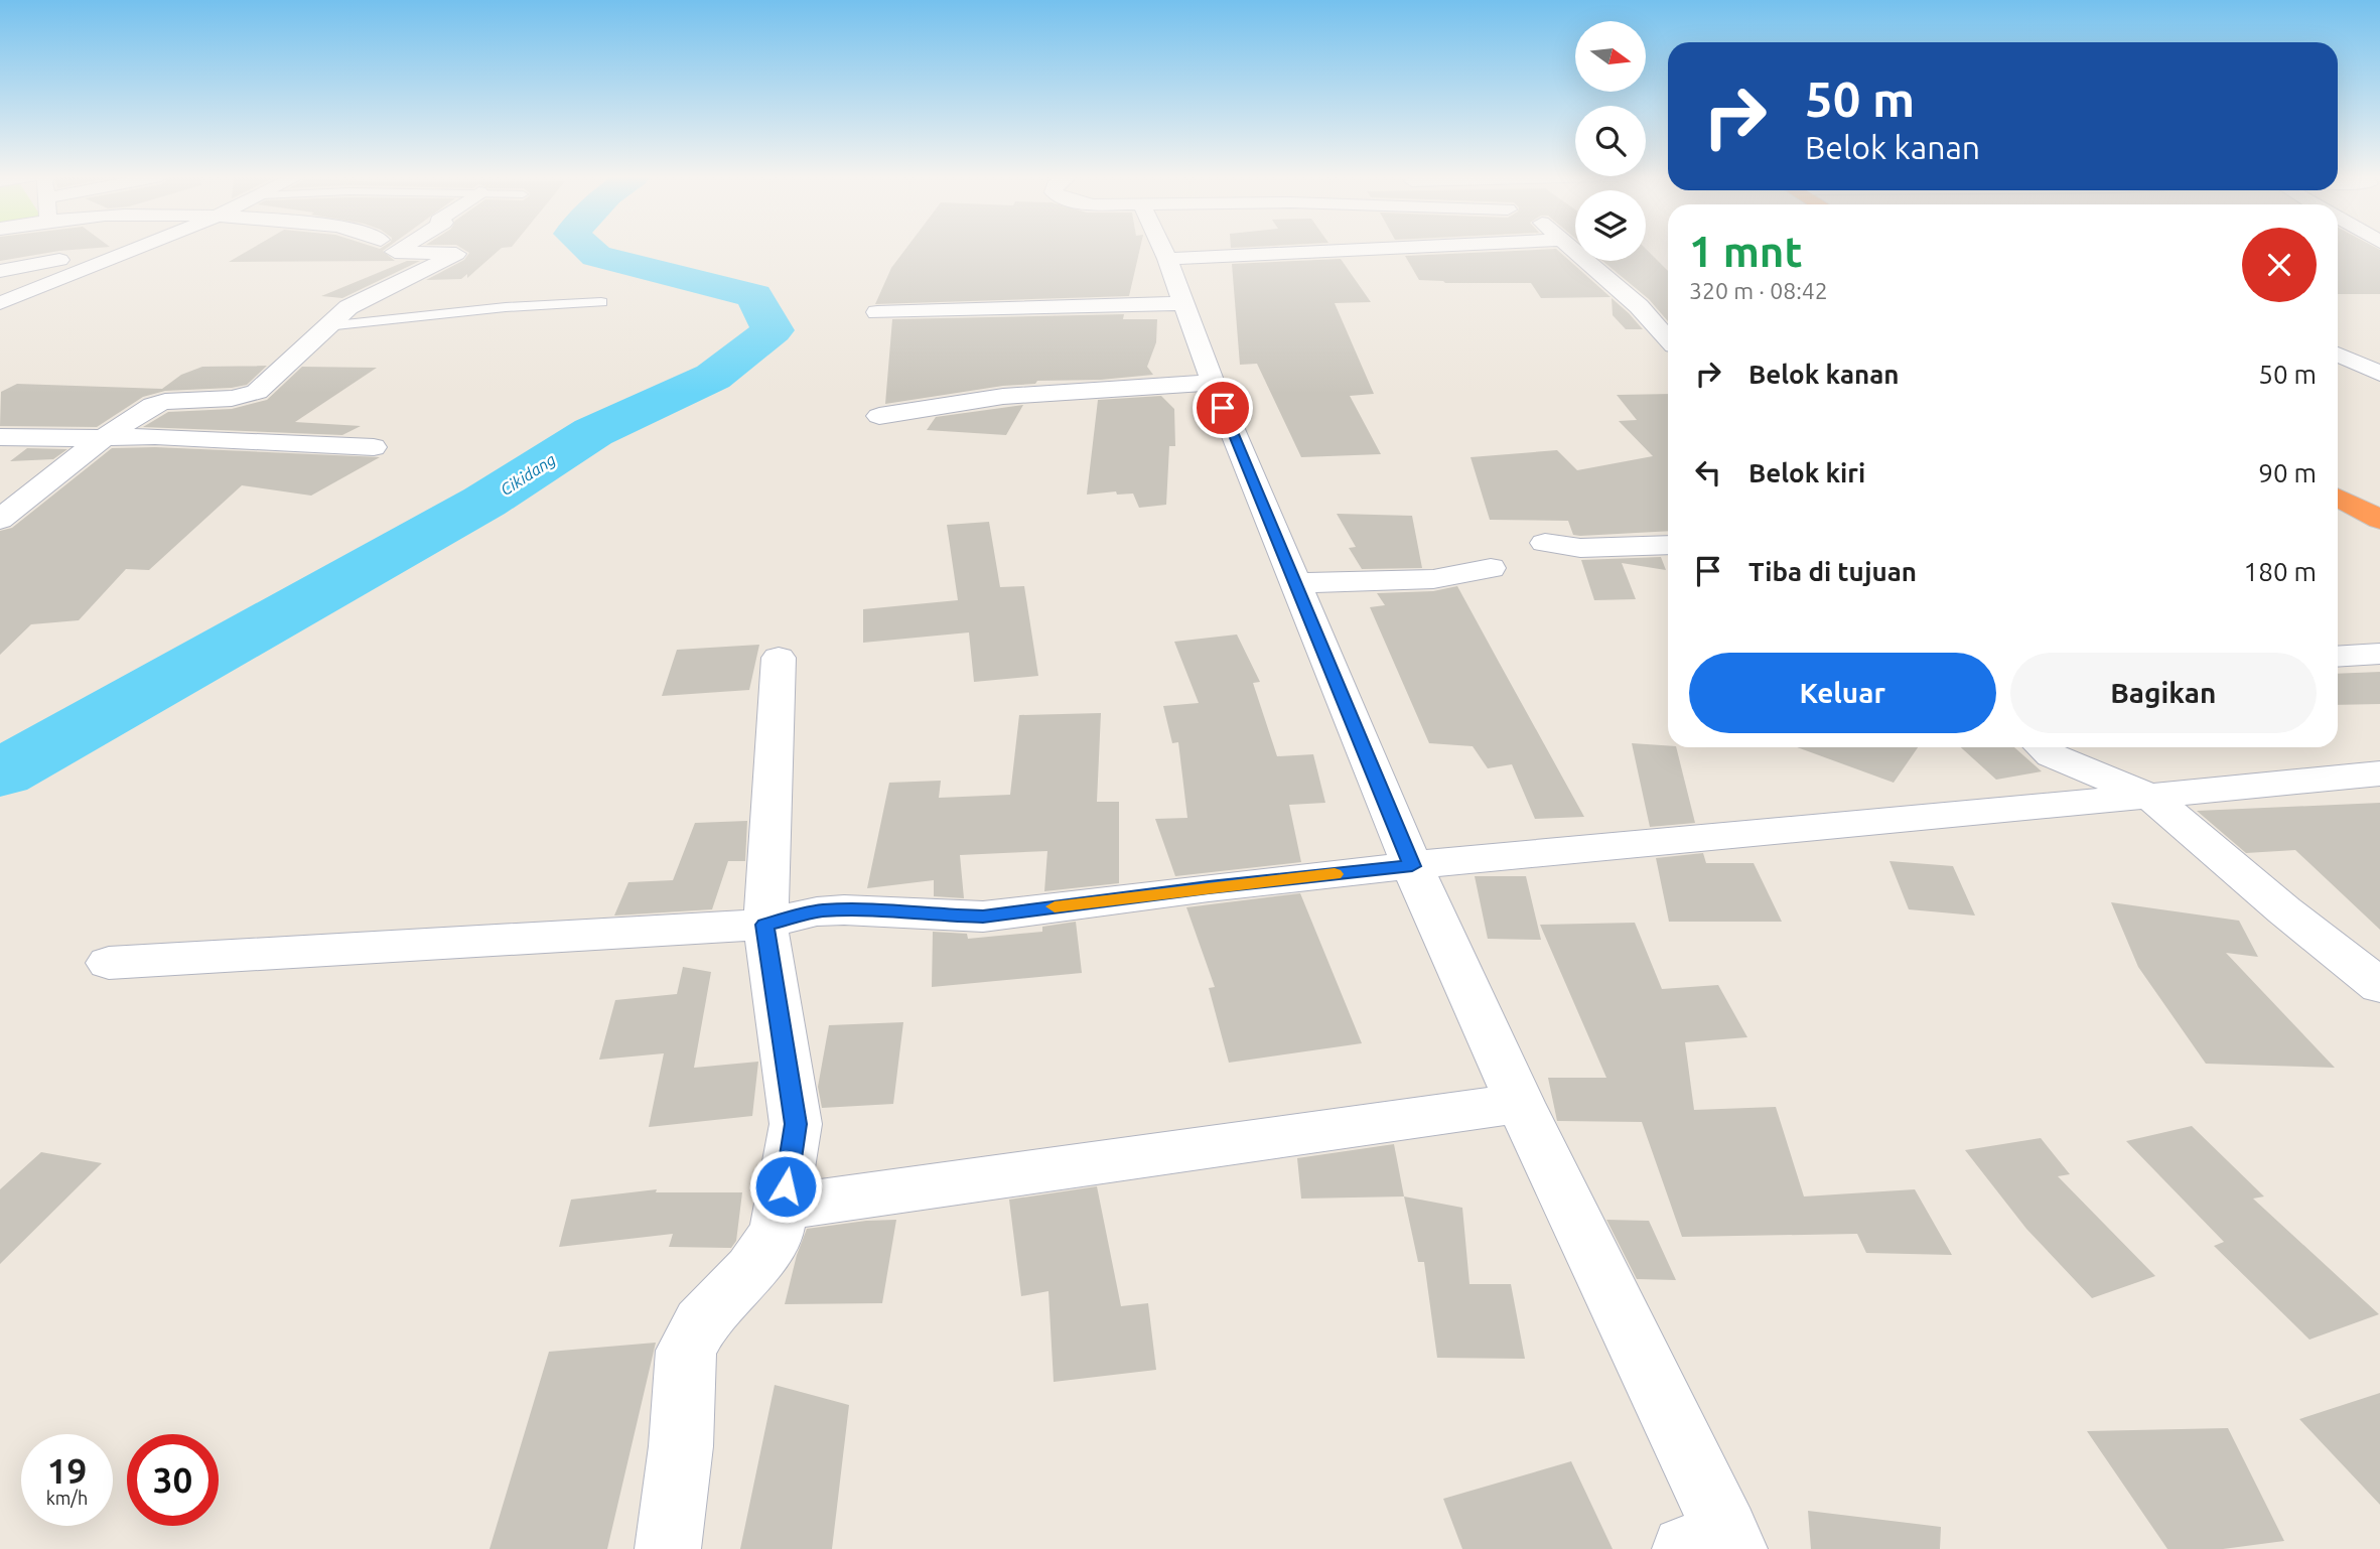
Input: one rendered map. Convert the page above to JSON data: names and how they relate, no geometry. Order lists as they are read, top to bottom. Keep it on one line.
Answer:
{"water":["Cikidang"],"north":"right","page":{"turn":["50 m","Belok kanan"],"heading":["1 mnt","320 m · 08:42"],"list":[{"name":"Belok kanan","value":"50 m"},{"name":"Belok kiri","value":"90 m"},{"name":"Tiba di tujuan","value":"180 m"}],"buttons":["Keluar","Bagikan"],"speed":"19 km/h","limit":"30"}}
